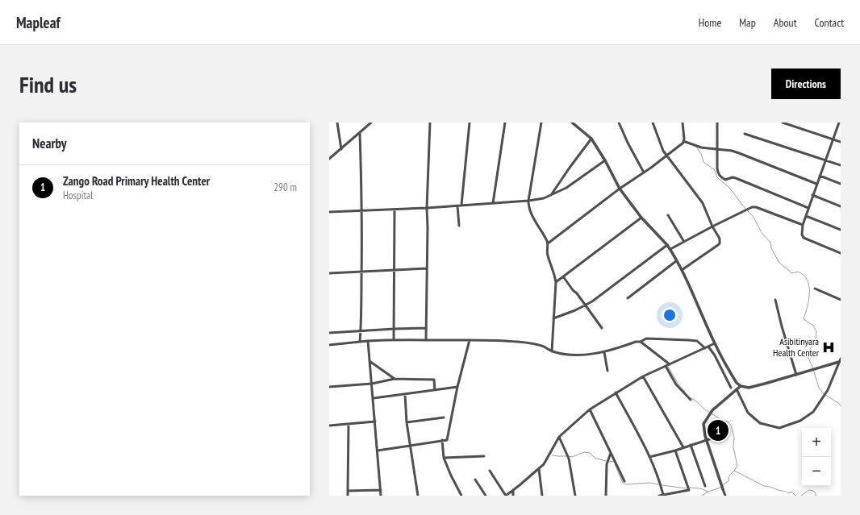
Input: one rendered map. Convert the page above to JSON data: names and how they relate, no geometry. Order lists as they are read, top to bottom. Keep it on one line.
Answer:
{"places":{"hospital":["Asibitinyara Health Center"]},"page":{"header":"Mapleaf","nav":["Home","Map","About","Contact"],"buttons":"Directions","title":"Find us","heading":"Nearby","list":[{"mark":"1","name":"Zango Road Primary Health Center","note":"Hospital","value":"290 m"}],"pins":"1","map_buttons":["+","−"]}}
